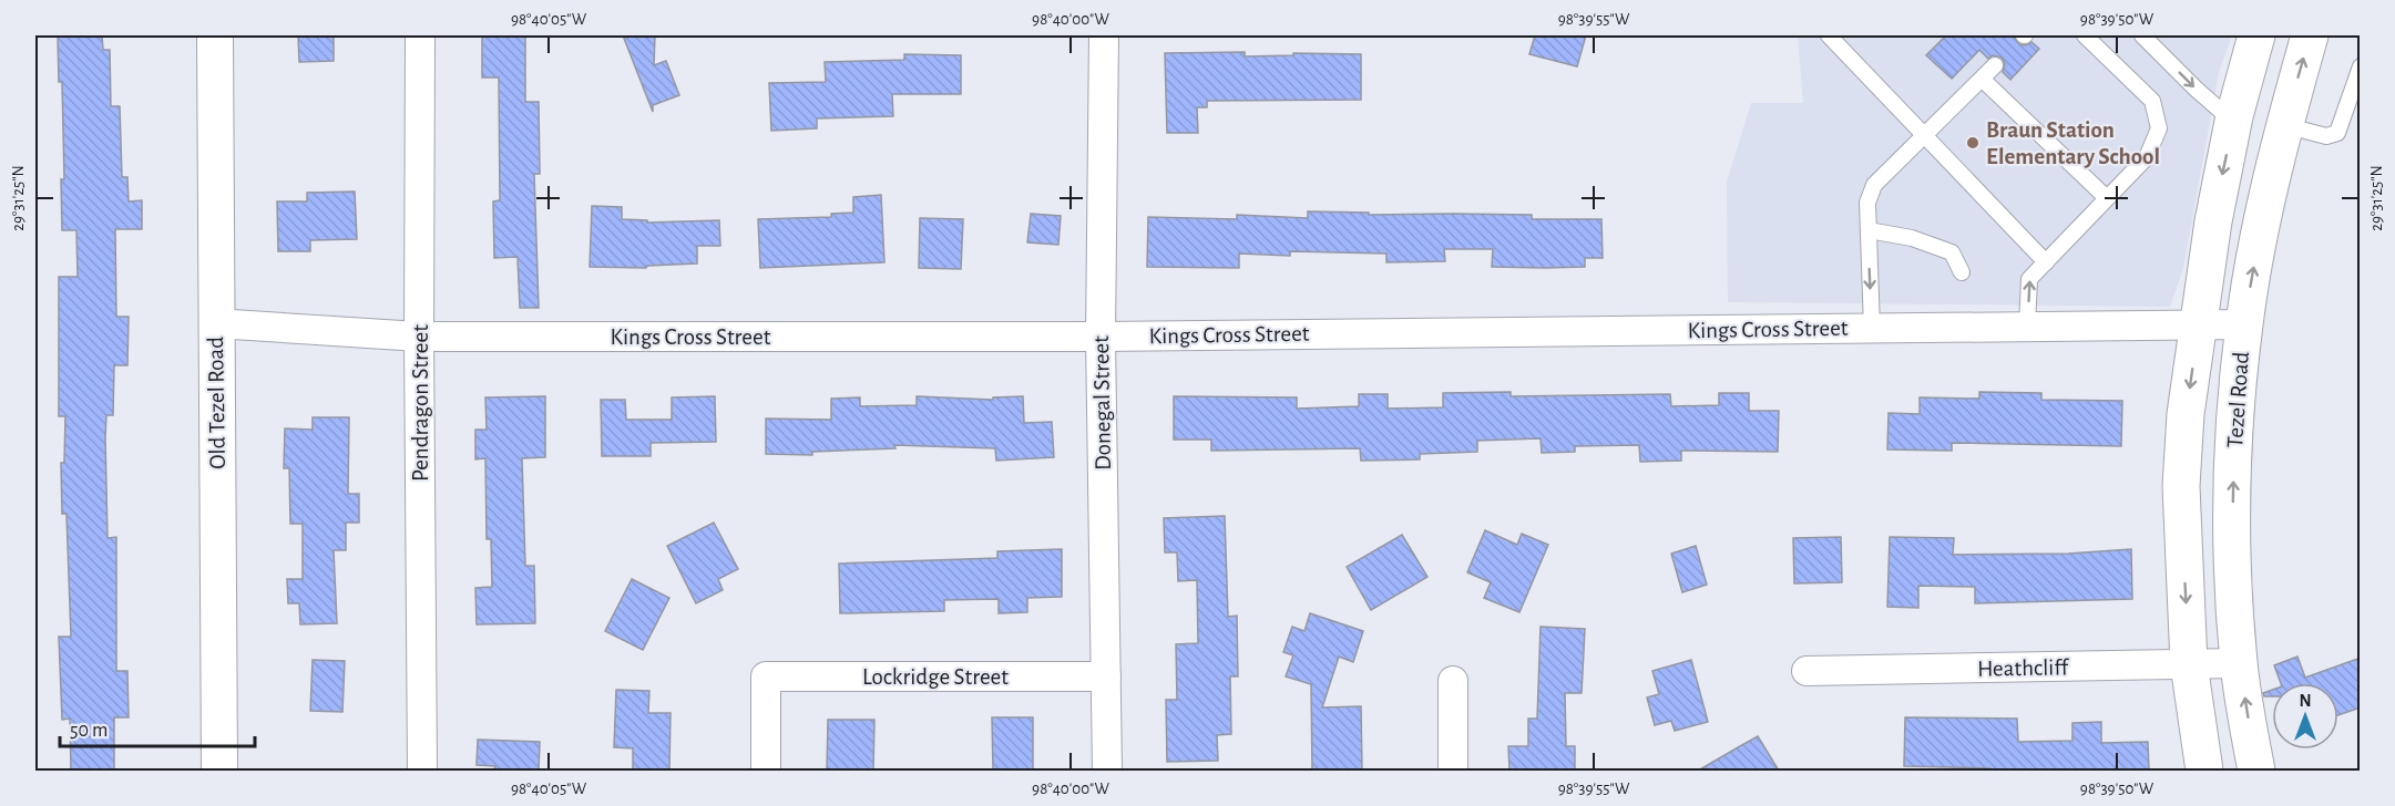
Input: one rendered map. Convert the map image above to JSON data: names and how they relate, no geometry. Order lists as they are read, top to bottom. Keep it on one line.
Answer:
{"streets":{"main road":["Tezel Road"],"street":["Kings Cross Street","Old Tezel Road","Pendragon Street","Donegal Street","Heathcliff","Lockridge Street"]},"crossings":[["Kings Cross Street","Tezel Road"],["Kings Cross Street","Old Tezel Road"],["Kings Cross Street","Pendragon Street"],["Kings Cross Street","Donegal Street"],["Tezel Road","Heathcliff"],["Donegal Street","Lockridge Street"]],"places":["Braun Station Elementary School"],"scale_bar":"50 m","north":"top","coordinates":["98°40'05\"W","98°40'00\"W","98°39'55\"W","98°39'50\"W","29°31'25\"N"]}
